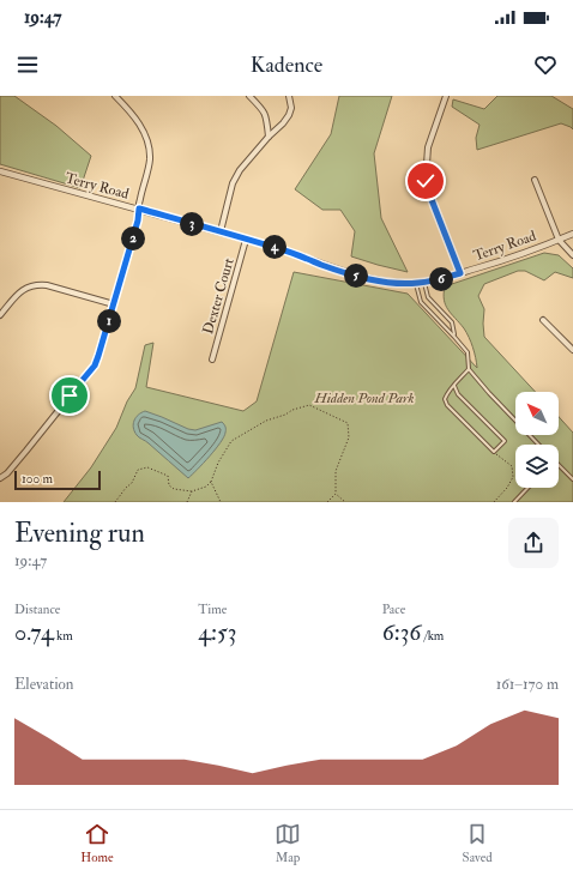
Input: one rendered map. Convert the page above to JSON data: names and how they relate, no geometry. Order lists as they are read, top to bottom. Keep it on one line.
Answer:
{"streets":{"street":["Terry Road","Dexter Court"]},"crossings":[["Terry Road","Dexter Court"]],"parks":["Hidden Pond Park"],"scale_bar":"100 m","north":"top left","page":{"status":"19:47","header":"Kadence","pins":["3","2","4","5","6","1"],"scale":"100 m","heading":["Evening run","19:47"],"stats":[["Distance","0.74 km"],["Time","4:53"],["Pace","6:36 /km"]],"chart":["Elevation","161–170 m"],"tabs":["Home","Map","Saved"]}}
